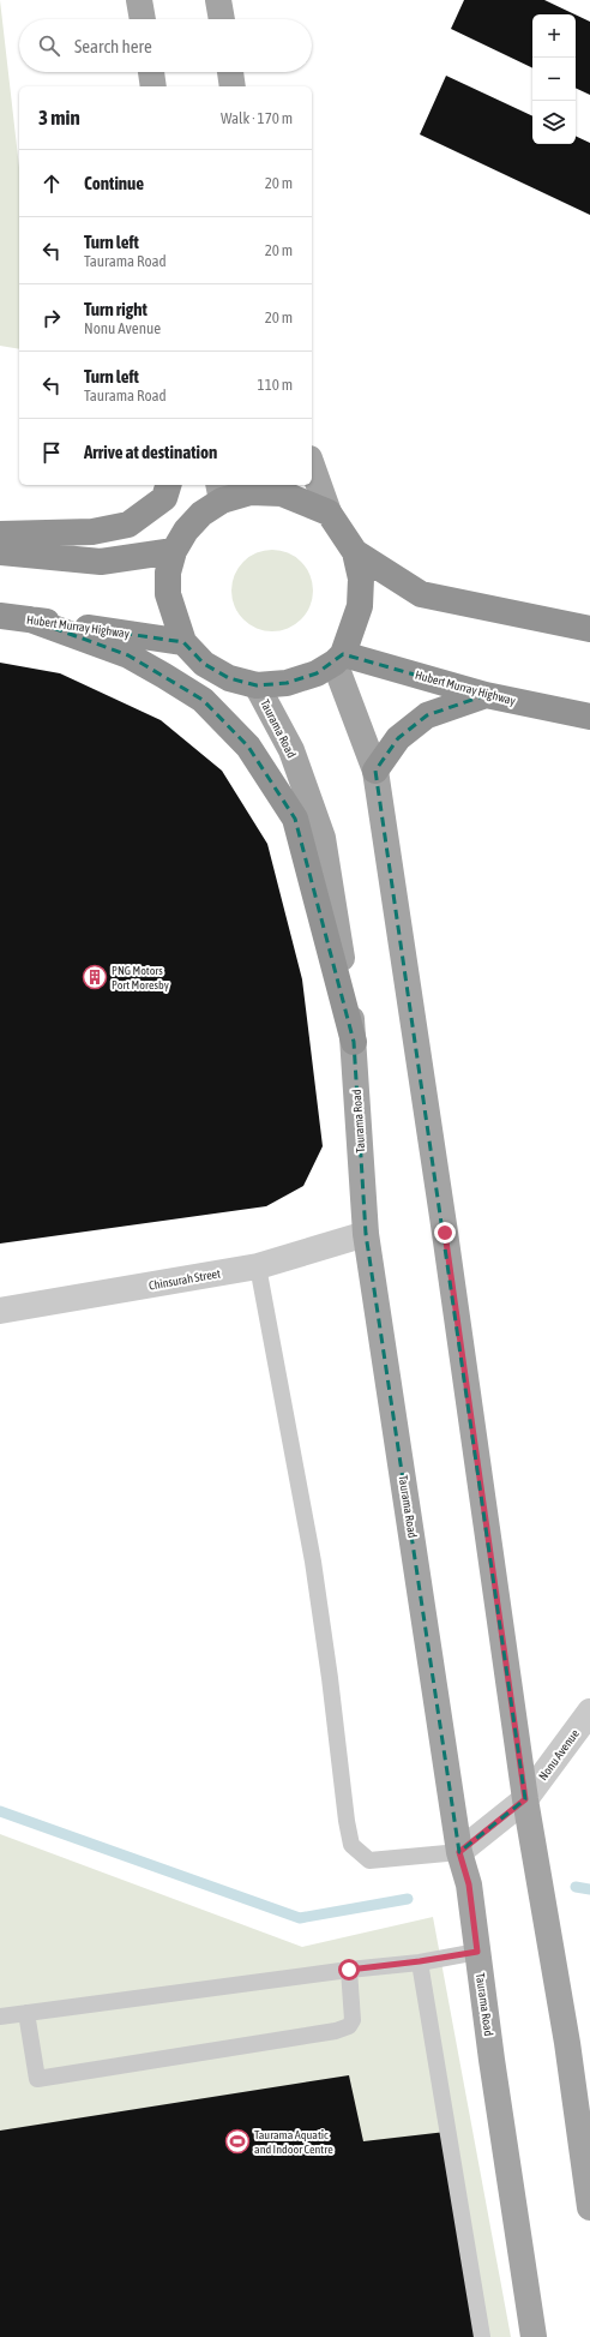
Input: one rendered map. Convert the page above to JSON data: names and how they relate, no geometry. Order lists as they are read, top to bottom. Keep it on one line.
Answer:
{"streets":{"highway":["Hubert Murray Highway"],"main road":["Taurama Road"],"street":["Chinsurah Street","Nonu Avenue"]},"crossings":[["Taurama Road","Chinsurah Street"],["Taurama Road","Nonu Avenue"]],"places":{"building":["PNG Motors Port Moresby"],"sports":["Taurama Aquatic and Indoor Centre"]},"page":{"map_buttons":["+","−"],"search":"Search here","heading":["3 min","Walk · 170 m"],"list":[["Continue","20 m"],["Turn left","Taurama Road","20 m"],["Turn right","Nonu Avenue","20 m"],["Turn left","Taurama Road","110 m"],"Arrive at destination"]}}
